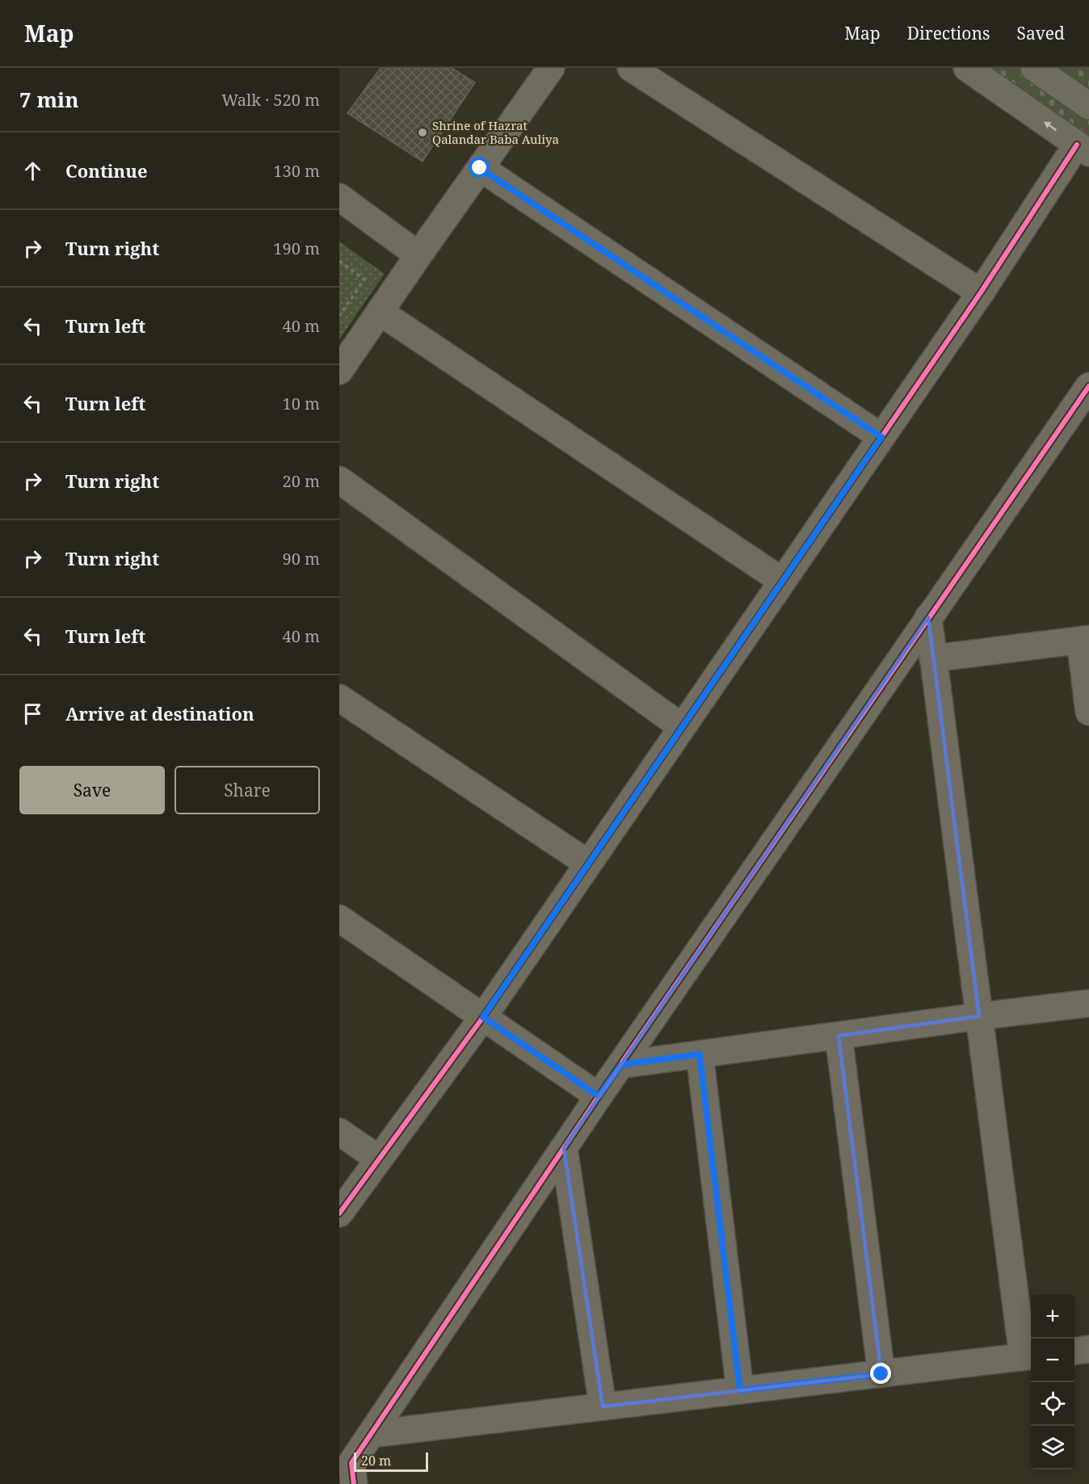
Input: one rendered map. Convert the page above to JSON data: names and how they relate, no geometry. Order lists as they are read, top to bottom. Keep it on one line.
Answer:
{"places":["Shrine of Hazrat Qalandar Baba Auliya"],"scale_bar":"20 m","page":{"header":"Map","nav":["Map","Directions","Saved"],"heading":["7 min","Walk · 520 m"],"list":[["Continue","130 m"],["Turn right","190 m"],["Turn left","40 m"],["Turn left","10 m"],["Turn right","20 m"],["Turn right","90 m"],["Turn left","40 m"],"Arrive at destination"],"buttons":["Save","Share"],"map_buttons":["+","−"],"scale":"20 m"}}
